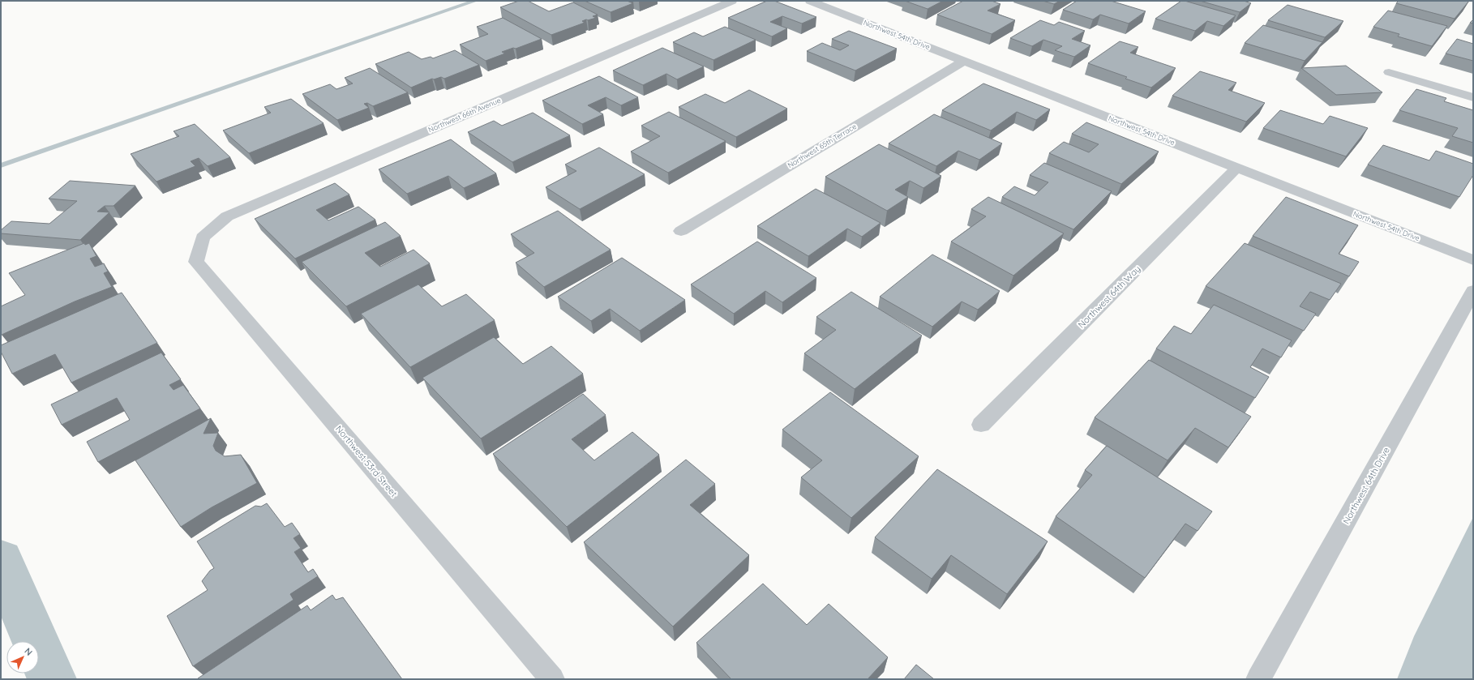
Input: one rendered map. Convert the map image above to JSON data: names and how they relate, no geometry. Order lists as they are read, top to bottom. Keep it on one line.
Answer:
{"streets":{"street":["Northwest 54th Drive","Northwest 66th Avenue","Northwest 65th Terrace","Northwest 64th Way","Northwest 53rd Street","Northwest 64th Drive"]},"crossings":[["Northwest 54th Drive","Northwest 65th Terrace"],["Northwest 54th Drive","Northwest 64th Way"],["Northwest 66th Avenue","Northwest 53rd Street"]],"north":"top right"}
